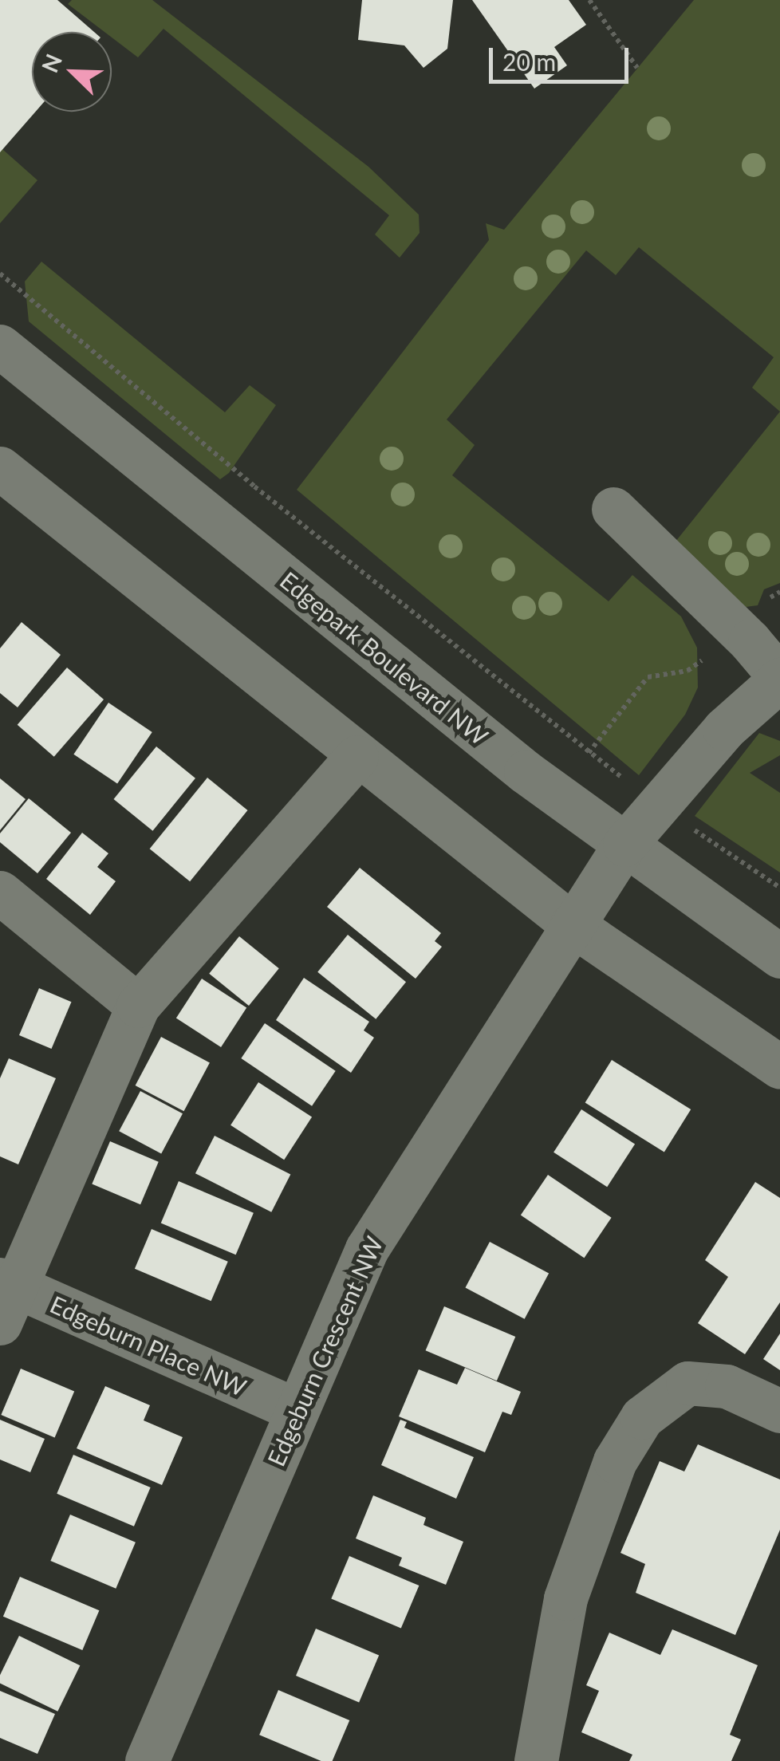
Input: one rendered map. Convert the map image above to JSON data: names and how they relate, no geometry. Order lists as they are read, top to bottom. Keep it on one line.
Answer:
{"streets":{"street":["Edgepark Boulevard NW","Edgeburn Place NW","Edgeburn Crescent NW"]},"crossings":[["Edgepark Boulevard NW","Edgeburn Crescent NW"],["Edgeburn Place NW","Edgeburn Crescent NW"]],"scale_bar":"20 m","north":"top left"}
